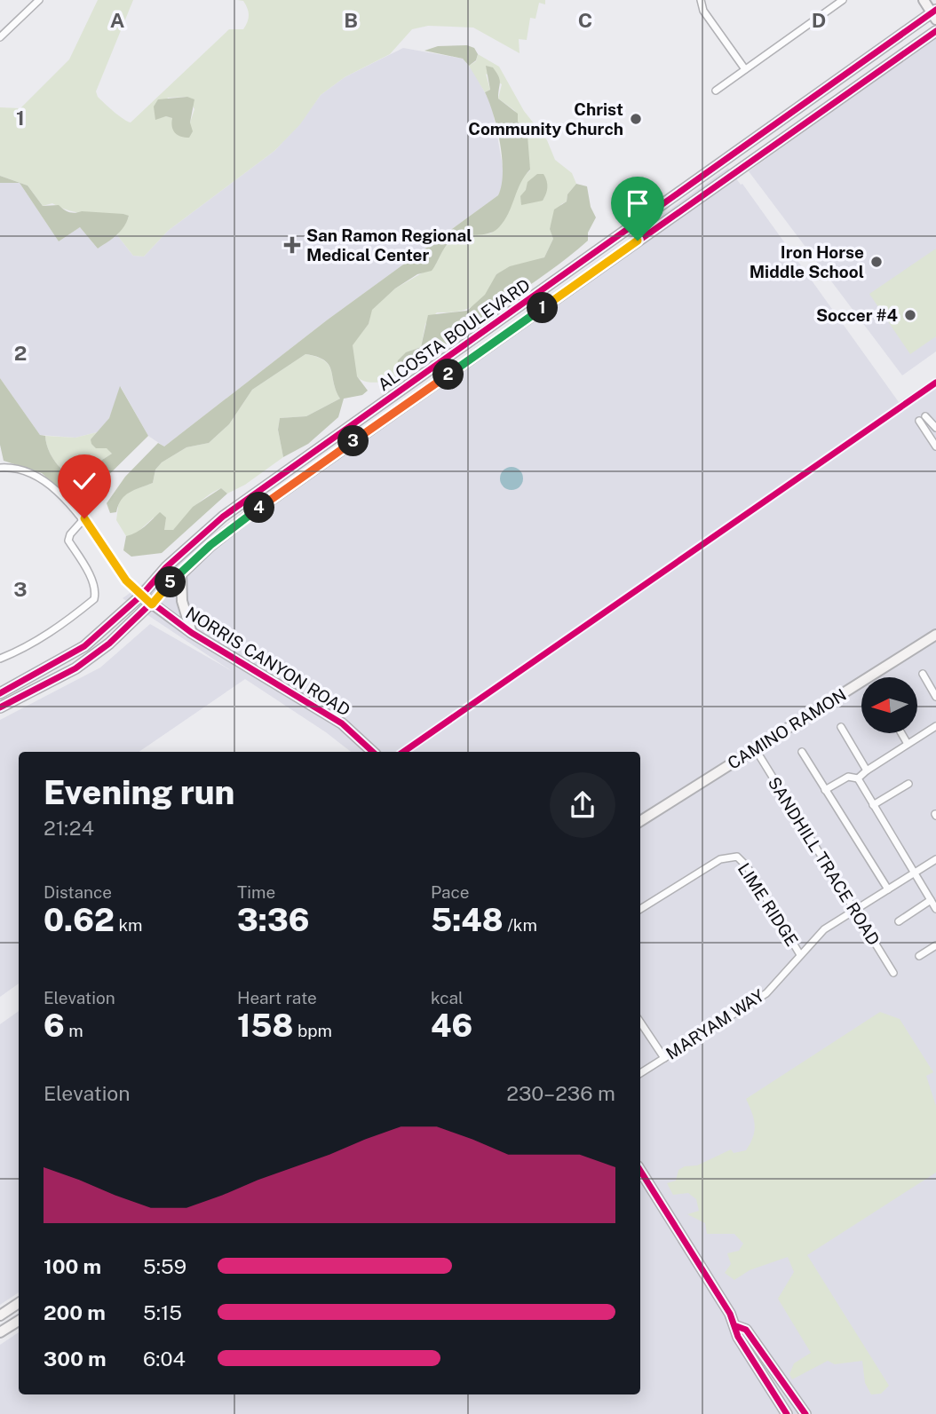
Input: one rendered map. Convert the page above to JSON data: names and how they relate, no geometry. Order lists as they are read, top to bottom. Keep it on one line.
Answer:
{"streets":{"main road":["ALCOSTA BOULEVARD","NORRIS CANYON ROAD","CAMINO RAMON"],"street":["SANDHILL TRACE ROAD","LIME RIDGE","MARYAM WAY"]},"crossings":[["ALCOSTA BOULEVARD","NORRIS CANYON ROAD"],["CAMINO RAMON","SANDHILL TRACE ROAD"],["SANDHILL TRACE ROAD","MARYAM WAY"],["LIME RIDGE","MARYAM WAY"]],"places":{"other":["Christ Community Church","Iron Horse Middle School","Soccer #4"],"health":["San Ramon Regional Medical Center"]},"north":"left","page":{"pins":["1","2","3","4","5"],"heading":["Evening run","21:24"],"stats":[["Distance","0.62 km"],["Time","3:36"],["Pace","5:48 /km"],["Elevation","6 m"],["Heart rate","158 bpm"],["kcal","46"]],"chart":["Elevation","230–236 m"],"list":[{"name":"100 m","note":"5:59"},{"name":"200 m","note":"5:15"},{"name":"300 m","note":"6:04"}]},"grid":{"columns":["A","B","C","D"],"rows":["1","2","3"]}}
